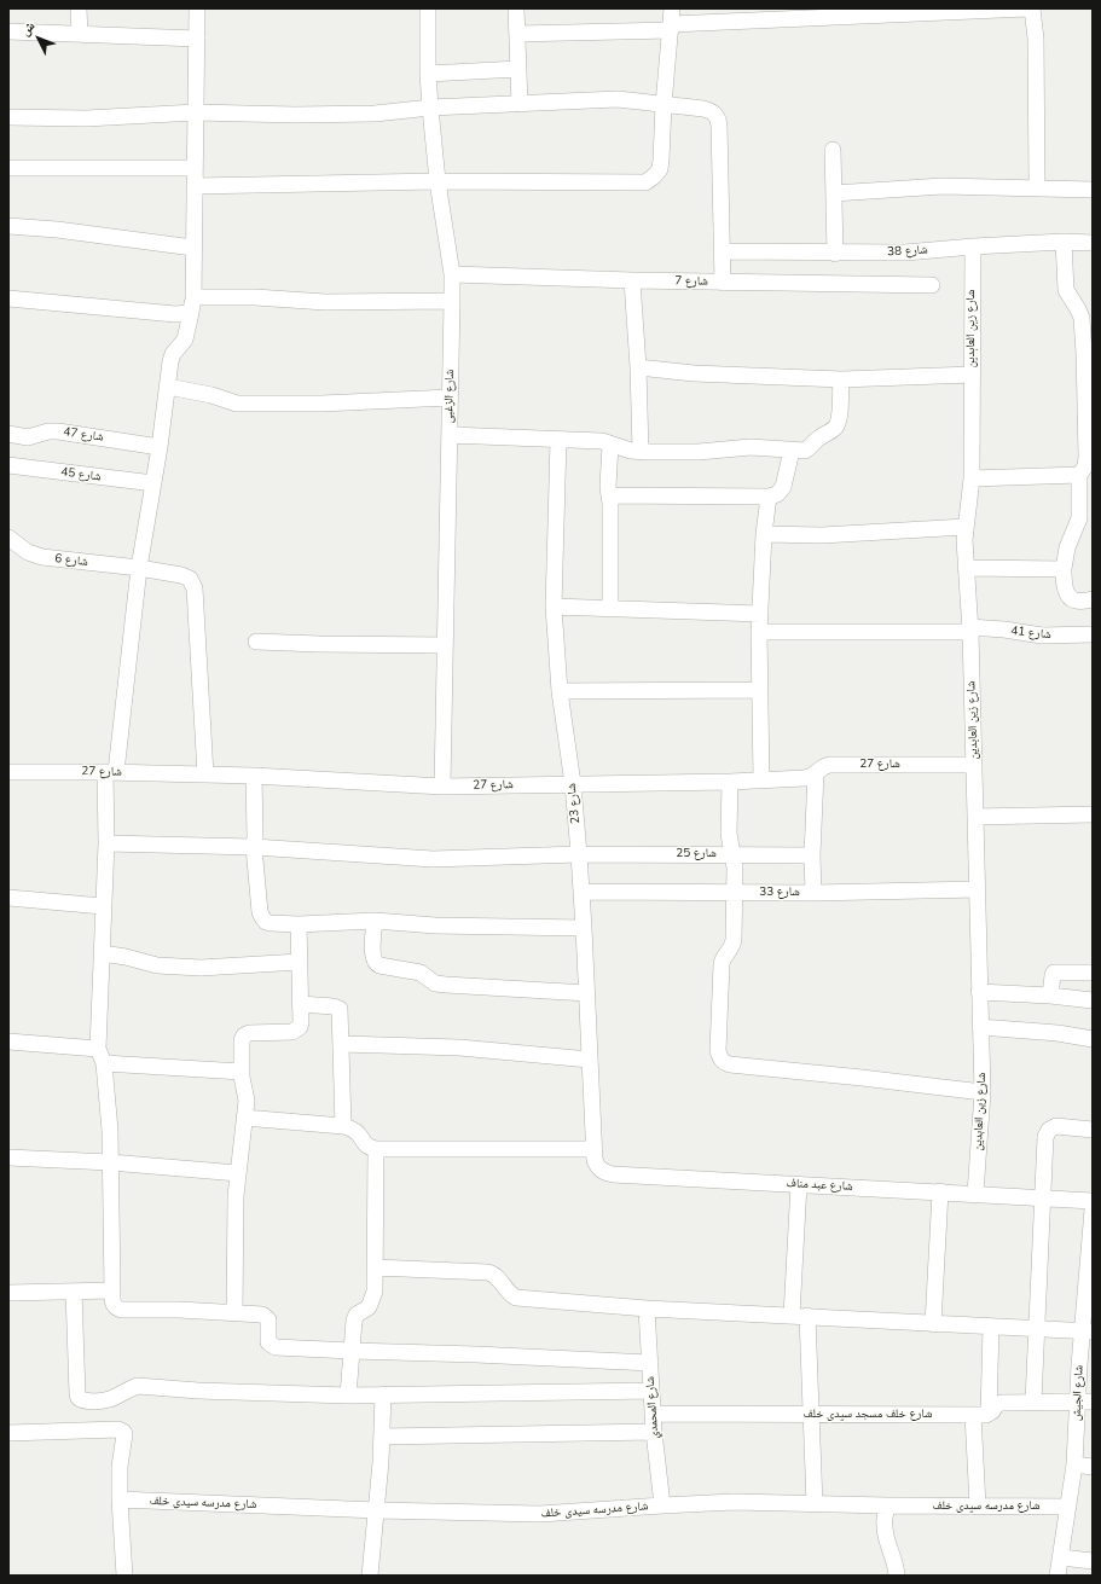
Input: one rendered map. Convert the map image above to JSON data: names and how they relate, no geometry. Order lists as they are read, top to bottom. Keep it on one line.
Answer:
{"streets":{"street":["شارع 38","شارع 7","شارع زين العابدين","شارع الزغبى","شارع 47","شارع 45","شارع 6","شارع 41","شارع 27","شارع 23","شارع 25","شارع 33","شارع عبد مناف","شارع الجيش","شارع المحمدي","شارع خلف مسجد سيدى خلف","شارع مدرسه سيدى خلف"]},"crossings":[["شارع 38","شارع زين العابدين"],["شارع 7","شارع الزغبى"],["شارع زين العابدين","شارع 41"],["شارع زين العابدين","شارع 27"],["شارع زين العابدين","شارع 33"],["شارع زين العابدين","شارع عبد مناف"],["شارع الزغبى","شارع 27"],["شارع 6","شارع 27"],["شارع 27","شارع 23"],["شارع 23","شارع 25"],["شارع 23","شارع 33"],["شارع 23","شارع عبد مناف"],["شارع الجيش","شارع مدرسه سيدى خلف"],["شارع المحمدي","شارع خلف مسجد سيدى خلف"],["شارع المحمدي","شارع مدرسه سيدى خلف"]],"north":"top left"}
